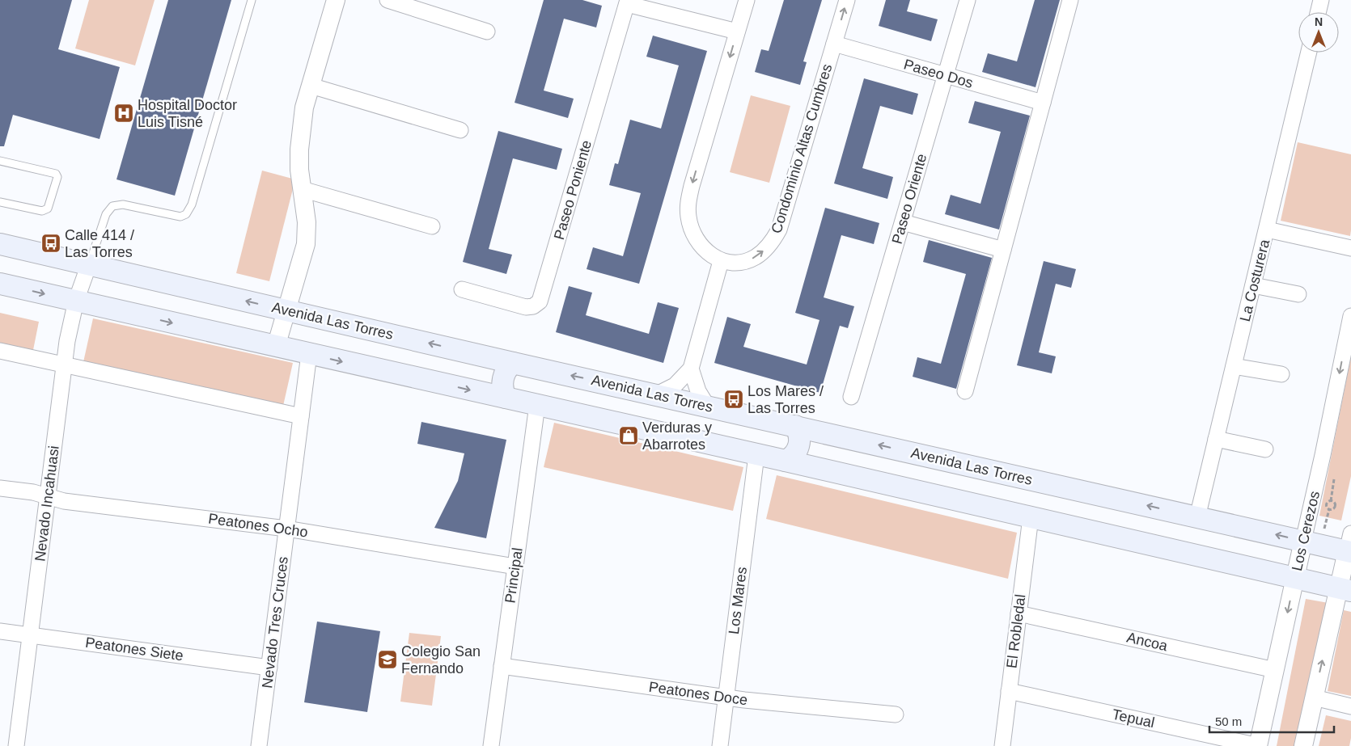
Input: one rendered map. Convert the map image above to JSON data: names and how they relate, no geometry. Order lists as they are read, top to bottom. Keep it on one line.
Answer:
{"streets":{"main road":["Avenida Las Torres"],"street":["Paseo Dos","Condominio Altas Cumbres","Paseo Poniente","Paseo Oriente","La Costurera","Nevado Incahuasi","Peatones Ocho","Los Cerezos","Principal","Los Mares","Nevado Tres Cruces","El Robledal","Ancoa","Peatones Siete","Peatones Doce","Tepual"]},"crossings":[["Paseo Dos","Condominio Altas Cumbres"],["Paseo Dos","Paseo Oriente"],["La Costurera","Avenida Las Torres"],["Avenida Las Torres","Nevado Incahuasi"],["Avenida Las Torres","Los Cerezos"],["Nevado Incahuasi","Peatones Ocho"],["Nevado Incahuasi","Peatones Siete"],["Peatones Ocho","Principal"],["Peatones Ocho","Nevado Tres Cruces"],["Los Cerezos","Ancoa"],["Los Cerezos","Tepual"],["Principal","Peatones Doce"],["Los Mares","Peatones Doce"],["Nevado Tres Cruces","Peatones Siete"],["El Robledal","Ancoa"],["El Robledal","Tepual"]],"one_way":["Condominio Altas Cumbres"],"places":{"hospital":["Hospital Doctor Luis Tisné"],"bus stop":["Calle 414 / Las Torres","Los Mares / Las Torres"],"shop":["Verduras y Abarrotes"],"school or university":["Colegio San Fernando"]},"scale_bar":"50 m","north":"top"}
